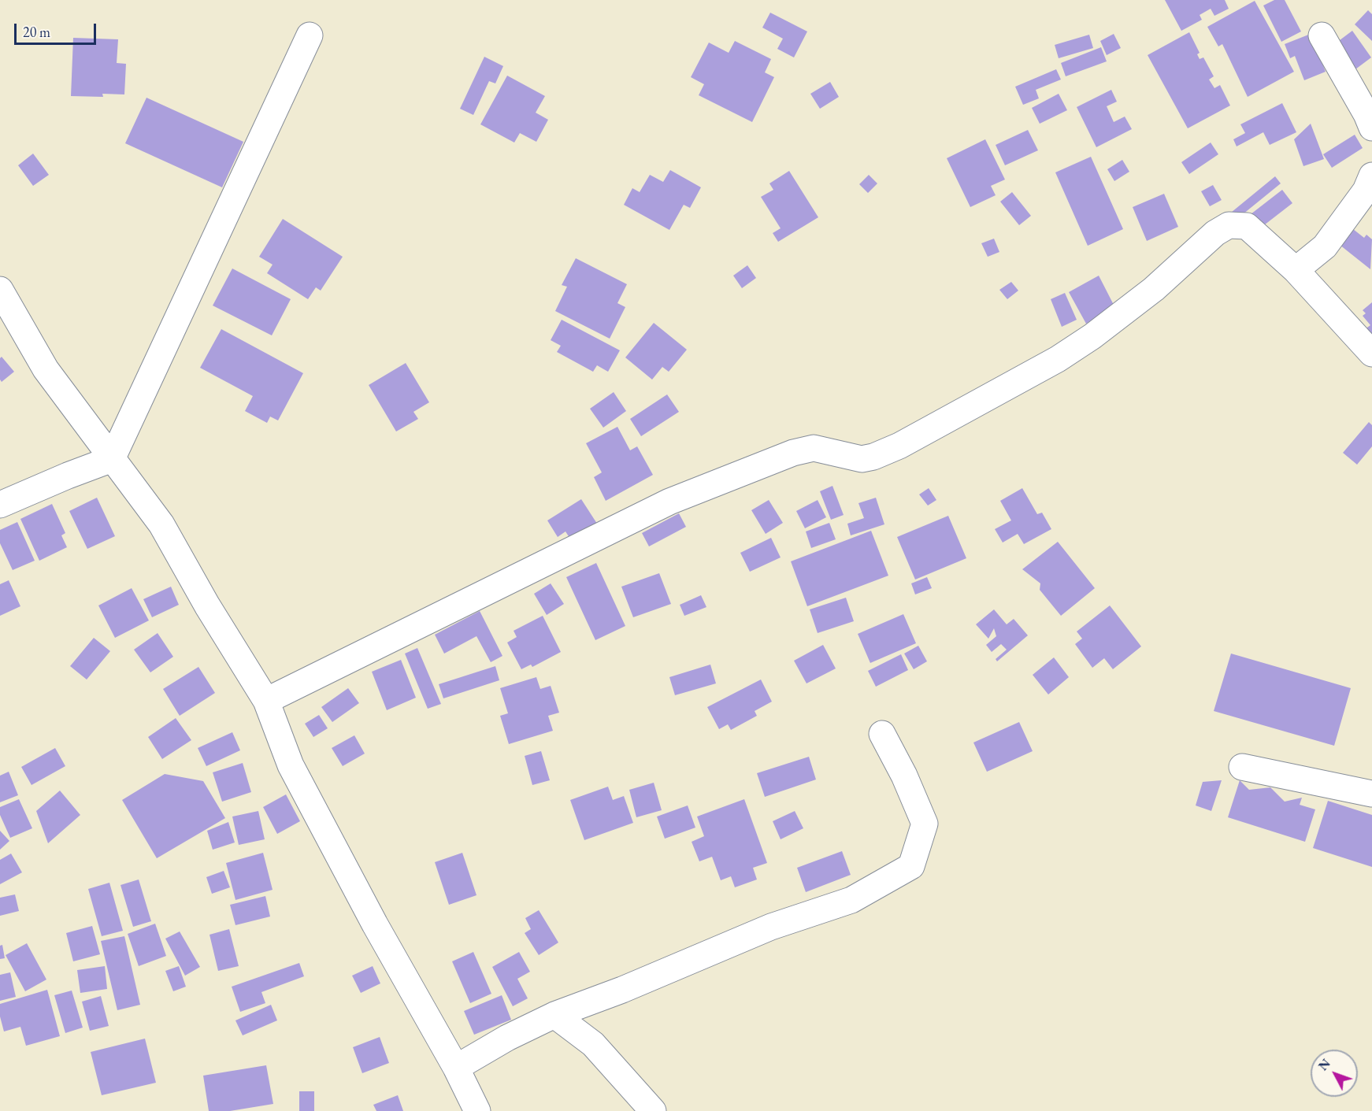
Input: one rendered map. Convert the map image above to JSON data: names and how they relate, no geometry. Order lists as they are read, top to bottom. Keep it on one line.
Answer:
{"scale_bar":"20 m","north":"top left"}
